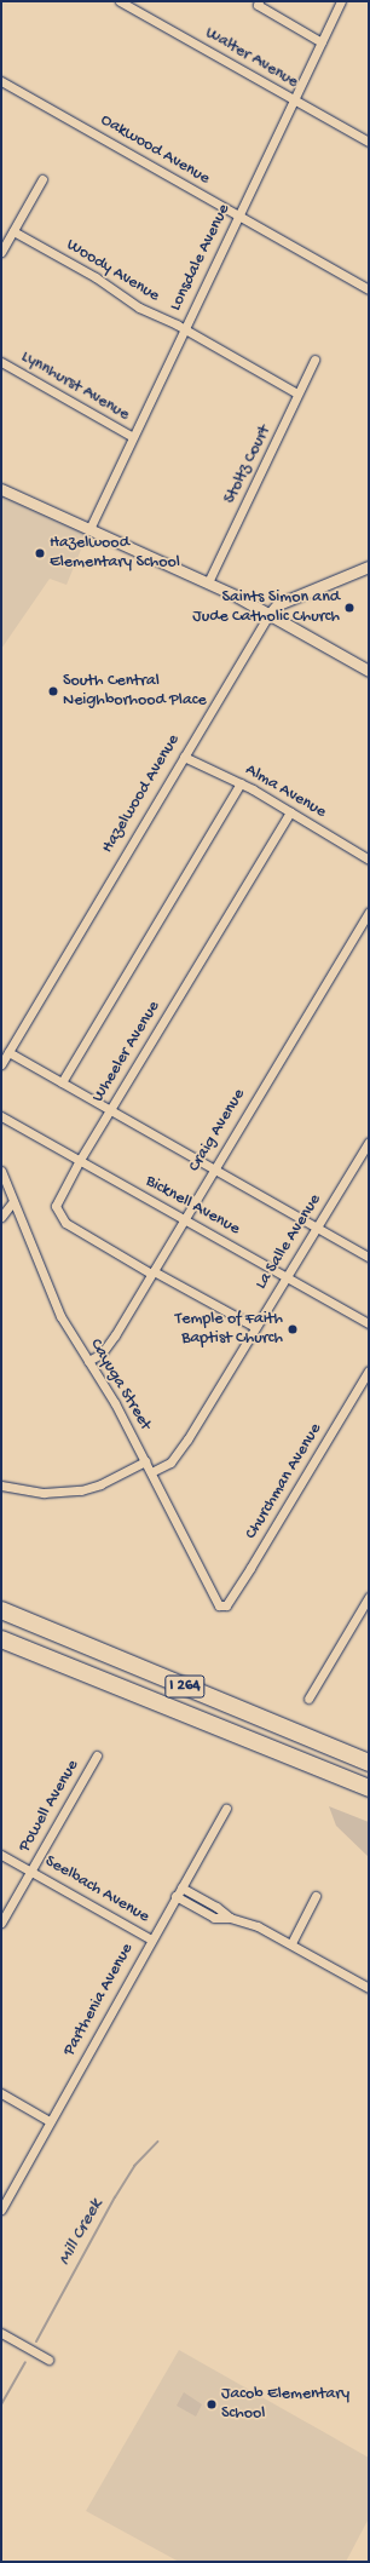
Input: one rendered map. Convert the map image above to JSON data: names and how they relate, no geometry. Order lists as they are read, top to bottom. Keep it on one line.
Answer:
{"streets":{"highway":["I 264"],"street":["Walter Avenue","Oakwood Avenue","Lonsdale Avenue","Woody Avenue","Lynnhurst Avenue","Stoltz Court","Alma Avenue","Hazelwood Avenue","Wheeler Avenue","Craig Avenue","Bicknell Avenue","La Salle Avenue","Cayuga Street","Churchman Avenue","Powell Avenue","Seelbach Avenue","Parthenia Avenue"]},"crossings":[["Walter Avenue","Lonsdale Avenue"],["Oakwood Avenue","Lonsdale Avenue"],["Lonsdale Avenue","Woody Avenue"],["Lonsdale Avenue","Lynnhurst Avenue"],["Woody Avenue","Stoltz Court"],["Alma Avenue","Hazelwood Avenue"],["Alma Avenue","Wheeler Avenue"],["Wheeler Avenue","Craig Avenue"],["Wheeler Avenue","Bicknell Avenue"],["Craig Avenue","Bicknell Avenue"],["Craig Avenue","Cayuga Street"],["Bicknell Avenue","La Salle Avenue"],["La Salle Avenue","Cayuga Street"],["Cayuga Street","Churchman Avenue"],["Powell Avenue","Seelbach Avenue"],["Seelbach Avenue","Parthenia Avenue"]],"water":["Mill Creek"],"places":["Hazelwood Elementary School","Saints Simon and Jude Catholic Church","South Central Neighborhood Place","Temple of Faith Baptist Church","Jacob Elementary School"]}
